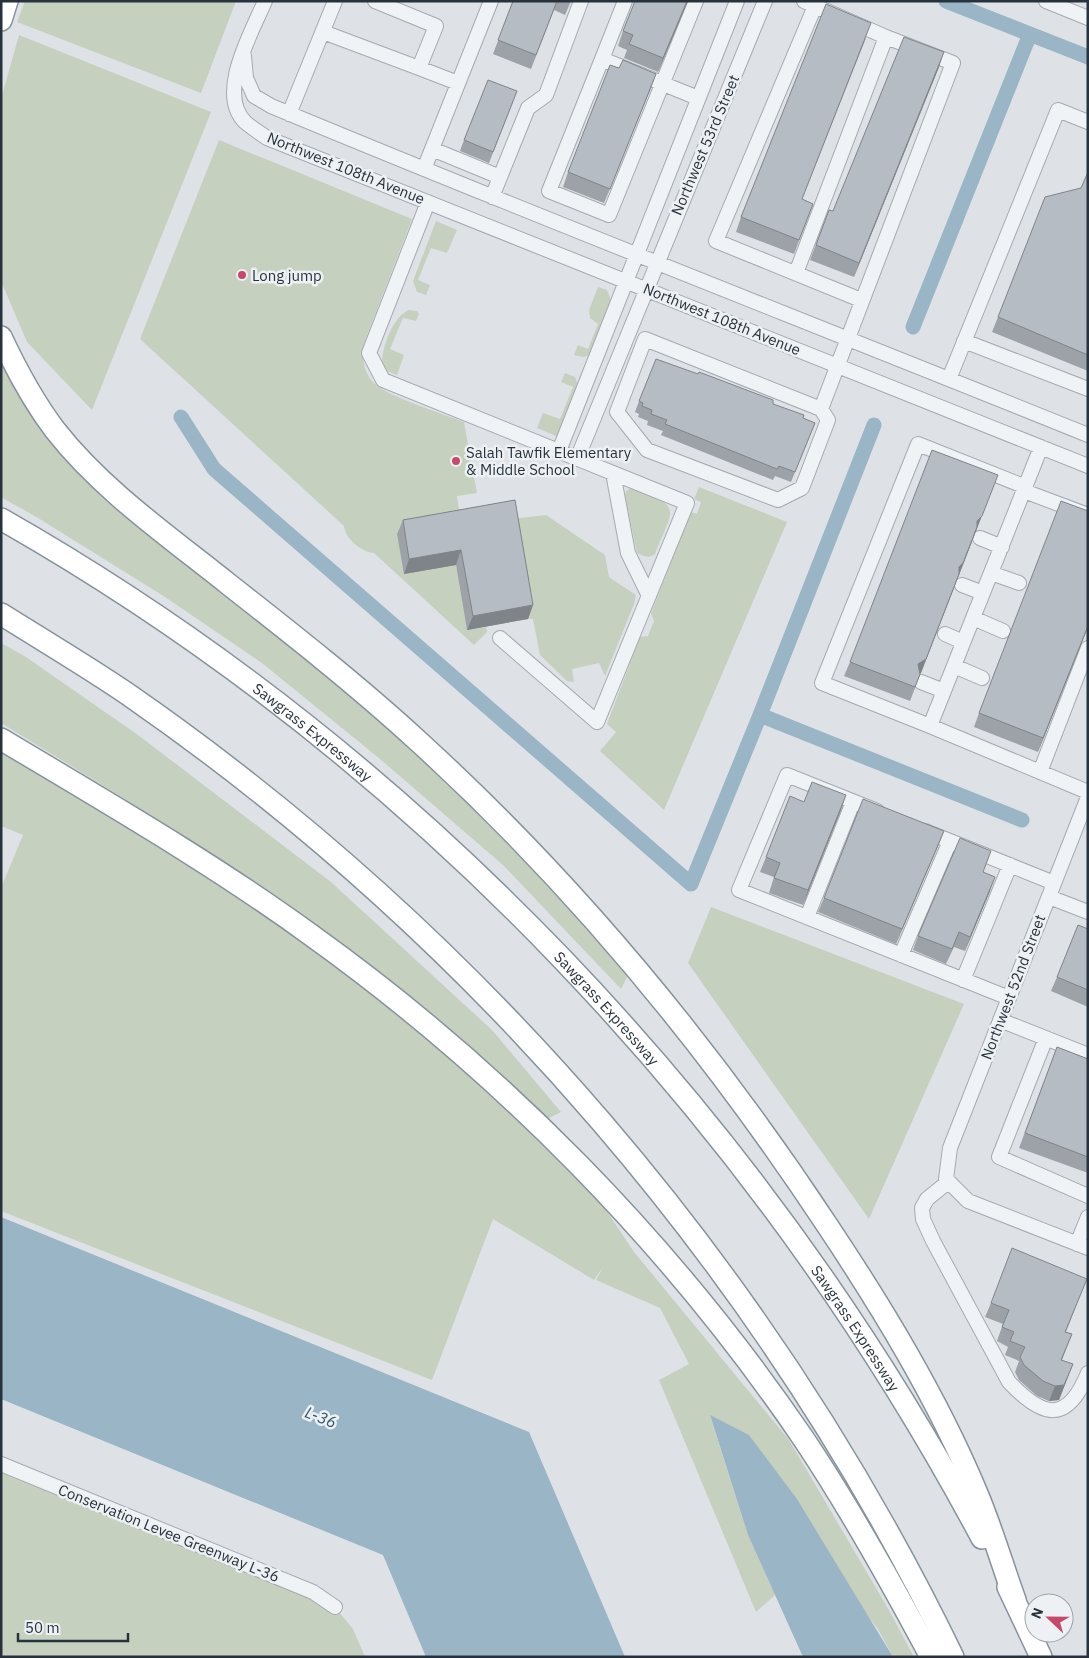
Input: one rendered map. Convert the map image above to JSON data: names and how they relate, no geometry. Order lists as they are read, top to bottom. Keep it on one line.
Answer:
{"streets":{"highway":["Sawgrass Expressway"],"street":["Northwest 53rd Street","Northwest 108th Avenue","Northwest 52nd Street","Conservation Levee Greenway L-36"]},"crossings":[["Northwest 53rd Street","Northwest 108th Avenue"]],"water":["L-36"],"places":["Long jump","Salah Tawfik Elementary & Middle School"],"scale_bar":"50 m","north":"left"}
